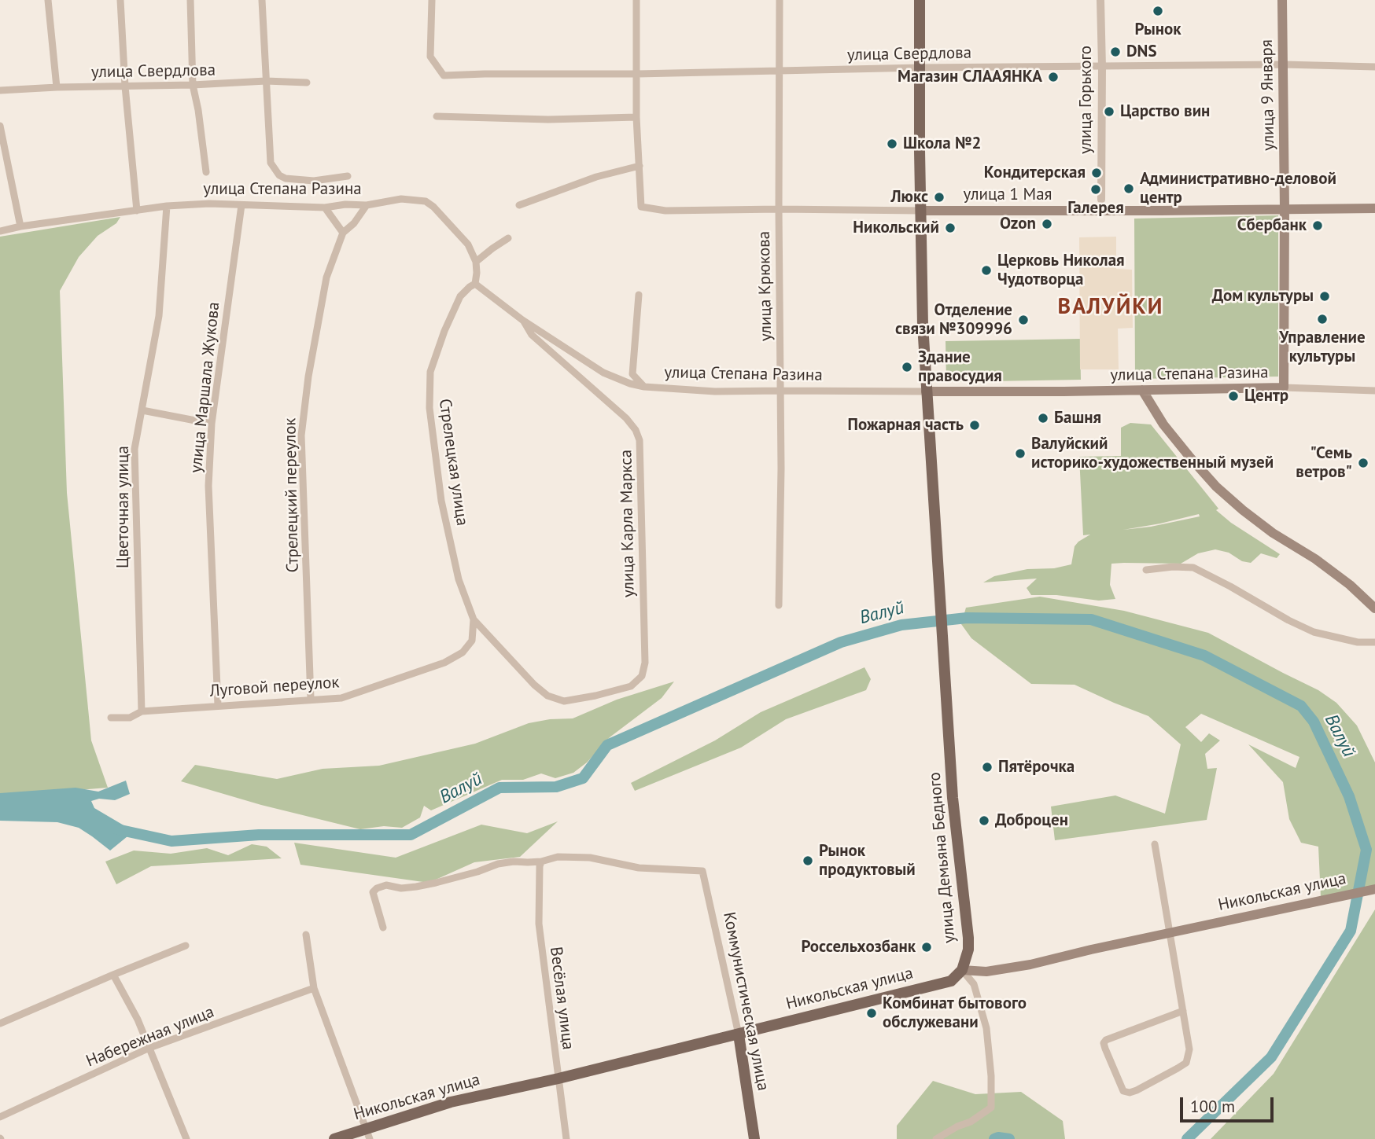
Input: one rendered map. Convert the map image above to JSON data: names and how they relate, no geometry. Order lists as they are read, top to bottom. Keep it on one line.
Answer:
{"streets":{"main road":["улица 9 Января","улица Степана Разина","улица 1 Мая","улица Демьяна Бедного","Никольская улица","Коммунистическая улица"],"street":["улица Свердлова","улица Горького","улица Крюкова","улица Маршала Жукова","Стрелецкая улица","Стрелецкий переулок","Цветочная улица","улица Карла Маркса","Луговой переулок","Весёлая улица","Набережная улица"]},"crossings":[["улица Свердлова","улица 9 Января"],["улица Свердлова","улица Горького"],["улица Свердлова","улица Крюкова"],["улица Свердлова","улица Демьяна Бедного"],["улица 9 Января","улица Степана Разина"],["улица 9 Января","улица 1 Мая"],["улица Степана Разина","улица Крюкова"],["улица Степана Разина","улица Маршала Жукова"],["улица Степана Разина","Стрелецкая улица"],["улица Степана Разина","Стрелецкий переулок"],["улица Степана Разина","Цветочная улица"],["улица Степана Разина","улица Карла Маркса"],["улица Степана Разина","улица Демьяна Бедного"],["улица 1 Мая","улица Крюкова"],["улица 1 Мая","улица Демьяна Бедного"],["улица Маршала Жукова","Луговой переулок"],["Стрелецкая улица","улица Карла Маркса"],["Стрелецкая улица","Луговой переулок"],["Стрелецкий переулок","Луговой переулок"],["Цветочная улица","Луговой переулок"],["улица Карла Маркса","Луговой переулок"],["улица Демьяна Бедного","Никольская улица"],["Никольская улица","Весёлая улица"],["Никольская улица","Коммунистическая улица"],["Весёлая улица","Коммунистическая улица"]],"districts":["ВАЛУЙКИ"],"water":["Валуй"],"places":["Рынок","DNS","Магазин СЛААЯНКА","Царство вин","Школа №2","Кондитерская","Административно-деловой центр","Галерея","Люкс","Ozon","Сбербанк","Никольский","Церковь Николая Чудотворца","Дом культуры","Управление культуры","Отделение связи №309996","Здание правосудия","Центр","Башня","Пожарная часть","Валуйский историко-художественный музей","\"Семь ветров\"","Пятёрочка","Доброцен","Рынок продуктовый","Россельхозбанк","Комбинат бытового обслужевани"],"scale_bar":"100 m"}
